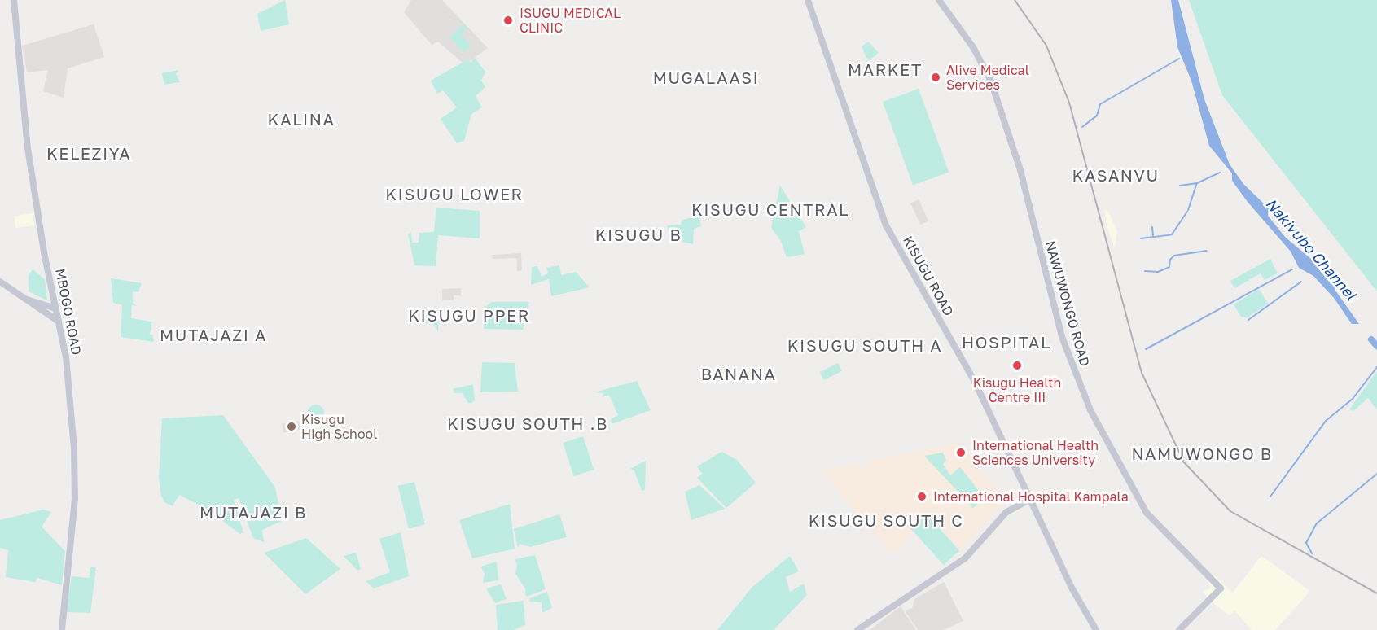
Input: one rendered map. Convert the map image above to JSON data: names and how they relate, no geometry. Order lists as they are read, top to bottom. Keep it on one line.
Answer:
{"streets":{"street":["KISUGU ROAD","NAWUWONGO ROAD","MBOGO ROAD"]},"districts":["MARKET","MUGALAASI","KALINA","KELEZIYA","KASANVU","KISUGU LOWER","KISUGU CENTRAL","KISUGU B","KISUGU PPER","MUTAJAZI A","HOSPITAL","KISUGU SOUTH A","BANANA","KISUGU SOUTH .B","NAMUWONGO B","MUTAJAZI B","KISUGU SOUTH C"],"water":["Nakivubo Channel"],"places":["ISUGU MEDICAL CLINIC","Alive Medical Services","Kisugu Health Centre III","Kisugu High School","International Health Sciences University","International Hospital Kampala"]}
